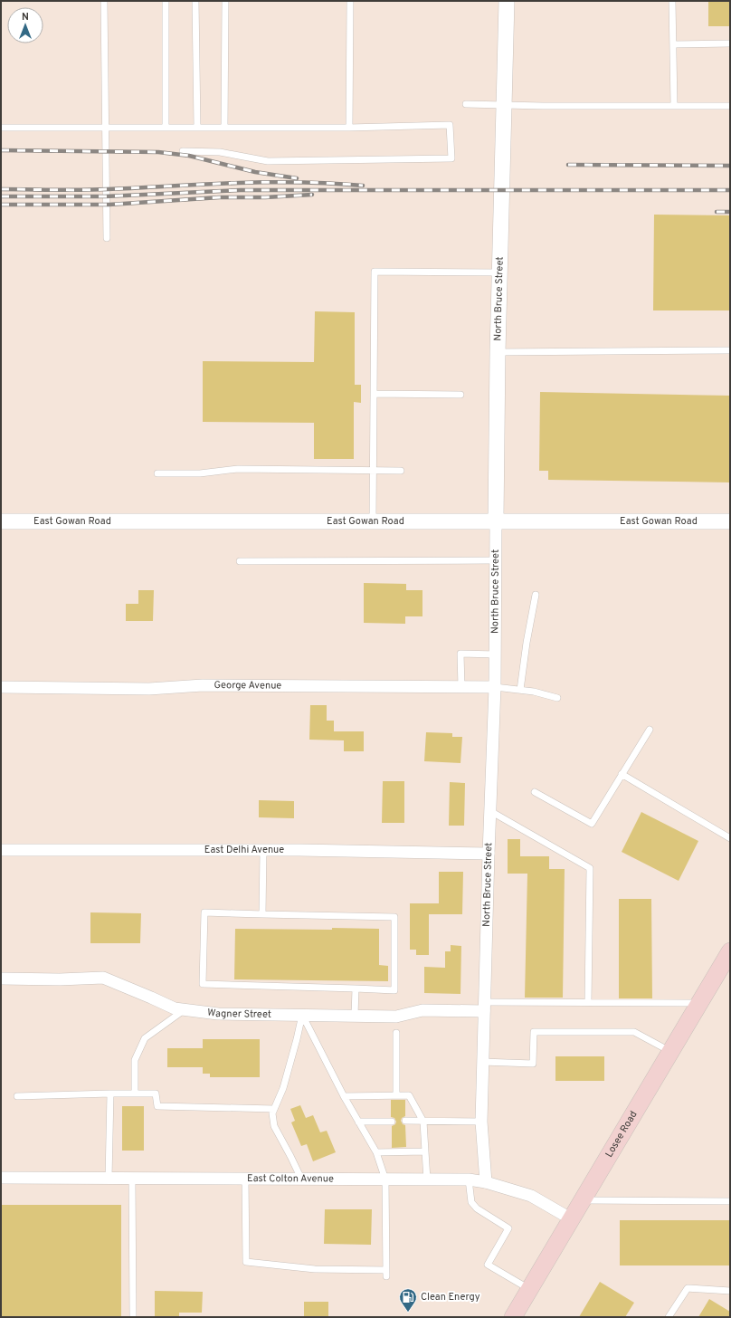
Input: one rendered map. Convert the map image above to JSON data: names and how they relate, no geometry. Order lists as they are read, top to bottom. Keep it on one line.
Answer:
{"streets":{"main road":["Losee Road"],"street":["North Bruce Street","East Gowan Road","George Avenue","East Delhi Avenue","Wagner Street","East Colton Avenue"]},"crossings":[["North Bruce Street","East Gowan Road"],["North Bruce Street","George Avenue"],["North Bruce Street","East Delhi Avenue"],["North Bruce Street","Wagner Street"],["North Bruce Street","East Colton Avenue"],["Losee Road","East Colton Avenue"]],"places":{"fuel station":["Clean Energy"]},"north":"top"}
